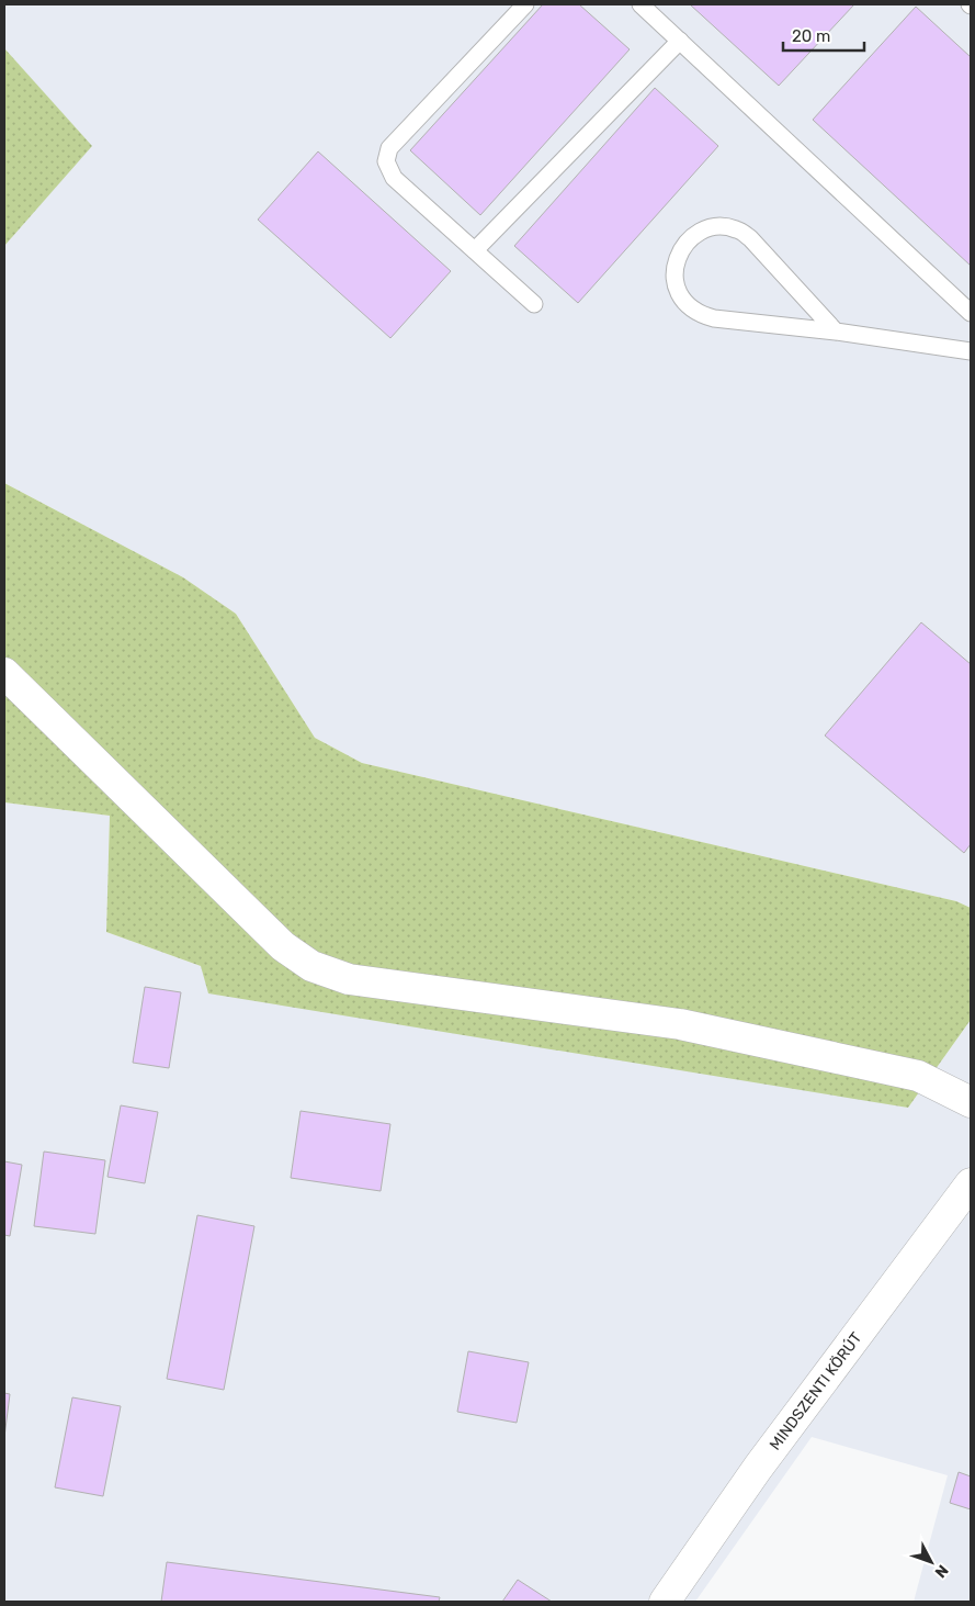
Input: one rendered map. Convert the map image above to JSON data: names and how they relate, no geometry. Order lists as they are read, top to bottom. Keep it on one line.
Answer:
{"streets":{"street":["MINDSZENTI KÖRÚT"]},"scale_bar":"20 m","north":"bottom right"}
